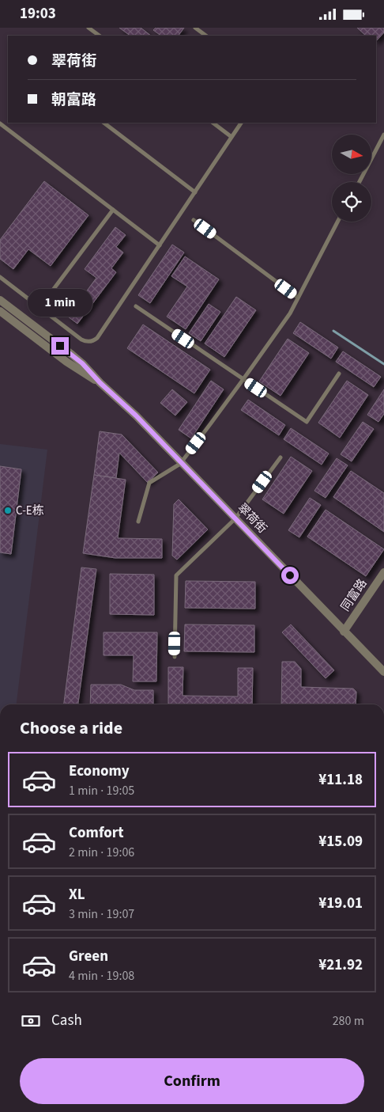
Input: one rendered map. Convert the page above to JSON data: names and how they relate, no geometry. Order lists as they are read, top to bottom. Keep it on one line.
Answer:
{"streets":{"street":["翠荷街","同富路"]},"crossings":[["翠荷街","同富路"]],"places":["C-E栋"],"north":"right","page":{"status":"19:03","banner":["翠荷街","朝富路"],"bubble":"1 min","heading":"Choose a ride","list":[{"name":"Economy","note":"1 min · 19:05","value":"¥11.18"},{"name":"Comfort","note":"2 min · 19:06","value":"¥15.09"},{"name":"XL","note":"3 min · 19:07","value":"¥19.01"},{"name":"Green","note":"4 min · 19:08","value":"¥21.92"}],"pay":["Cash","280 m"],"buttons":"Confirm"}}
